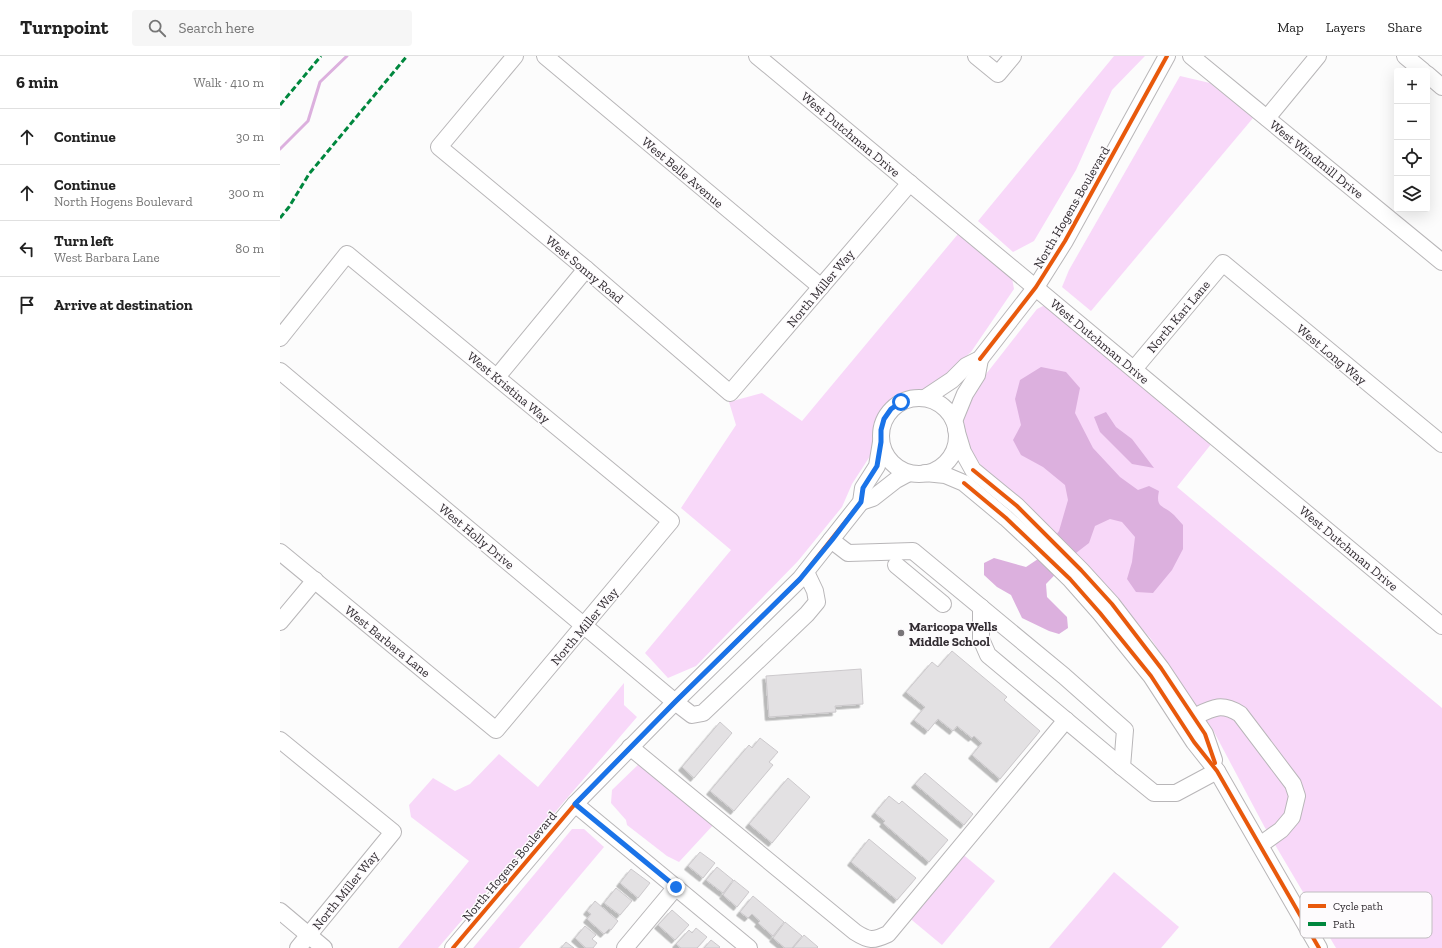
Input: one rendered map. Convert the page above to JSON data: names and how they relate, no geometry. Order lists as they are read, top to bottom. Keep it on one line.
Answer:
{"streets":{"street":["West Dutchman Drive","West Windmill Drive","West Belle Avenue","North Hogens Boulevard","West Sonny Road","North Miller Way","North Kari Lane","West Long Way","West Kristina Way","West Holly Drive","West Barbara Lane"]},"crossings":[["West Dutchman Drive","North Hogens Boulevard"],["West Dutchman Drive","North Miller Way"],["West Dutchman Drive","North Kari Lane"],["West Belle Avenue","North Miller Way"],["North Hogens Boulevard","West Holly Drive"],["West Sonny Road","North Miller Way"],["North Miller Way","West Kristina Way"],["North Miller Way","West Holly Drive"],["North Miller Way","West Barbara Lane"],["North Kari Lane","West Long Way"]],"places":["Maricopa Wells Middle School"],"legend":["Cycle path","Path"],"page":{"header":"Turnpoint","search":"Search here","nav":["Map","Layers","Share"],"heading":["6 min","Walk · 410 m"],"map_buttons":["+","−"],"list":[["Continue","30 m"],["Continue","North Hogens Boulevard","300 m"],["Turn left","West Barbara Lane","80 m"],"Arrive at destination"]}}
